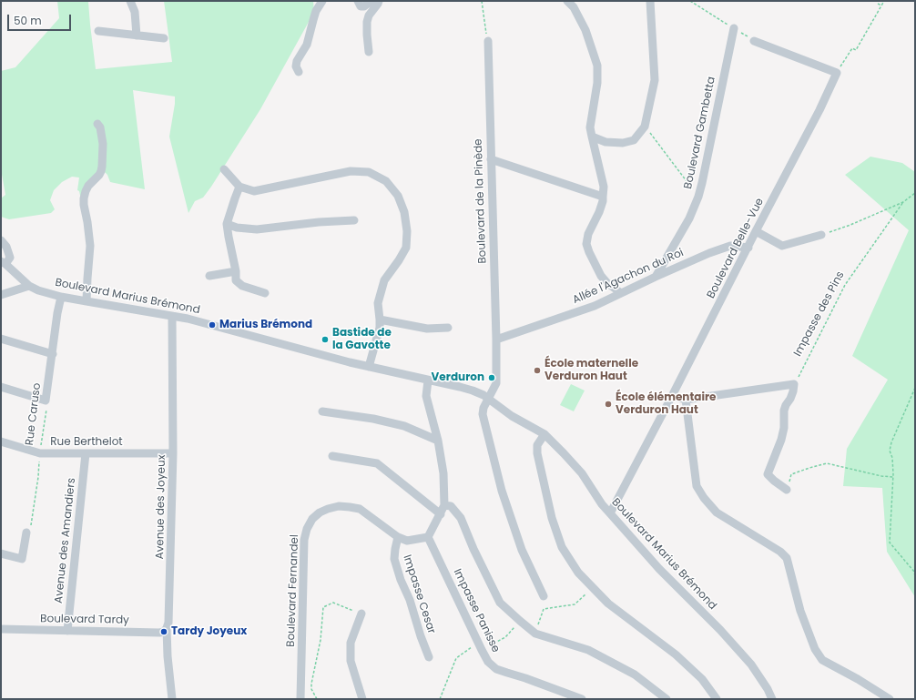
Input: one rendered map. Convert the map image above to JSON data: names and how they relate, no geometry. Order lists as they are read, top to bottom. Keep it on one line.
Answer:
{"streets":{"street":["Boulevard Gambetta","Boulevard de la Pinède","Boulevard Belle-Vue","Allée l'Agachon du Roi","Boulevard Marius Brémond","Rue Caruso","Rue Berthelot","Avenue des Joyeux","Avenue des Amandiers","Boulevard Fernandel","Impasse Cesar","Impasse Panisse","Boulevard Tardy"],"path":["Impasse des Pins"]},"crossings":[["Boulevard Gambetta","Allée l'Agachon du Roi"],["Boulevard de la Pinède","Allée l'Agachon du Roi"],["Boulevard de la Pinède","Boulevard Marius Brémond"],["Boulevard Belle-Vue","Allée l'Agachon du Roi"],["Boulevard Belle-Vue","Boulevard Marius Brémond"],["Boulevard Marius Brémond","Rue Caruso"],["Boulevard Marius Brémond","Avenue des Joyeux"],["Rue Caruso","Rue Berthelot"],["Rue Berthelot","Avenue des Joyeux"],["Rue Berthelot","Avenue des Amandiers"],["Avenue des Joyeux","Boulevard Tardy"],["Avenue des Amandiers","Boulevard Tardy"],["Boulevard Fernandel","Impasse Cesar"],["Boulevard Fernandel","Impasse Panisse"]],"places":["Marius Brémond","Bastide de la Gavotte","École maternelle Verduron Haut","Verduron","École élémentaire Verduron Haut","Tardy Joyeux"],"scale_bar":"50 m"}
